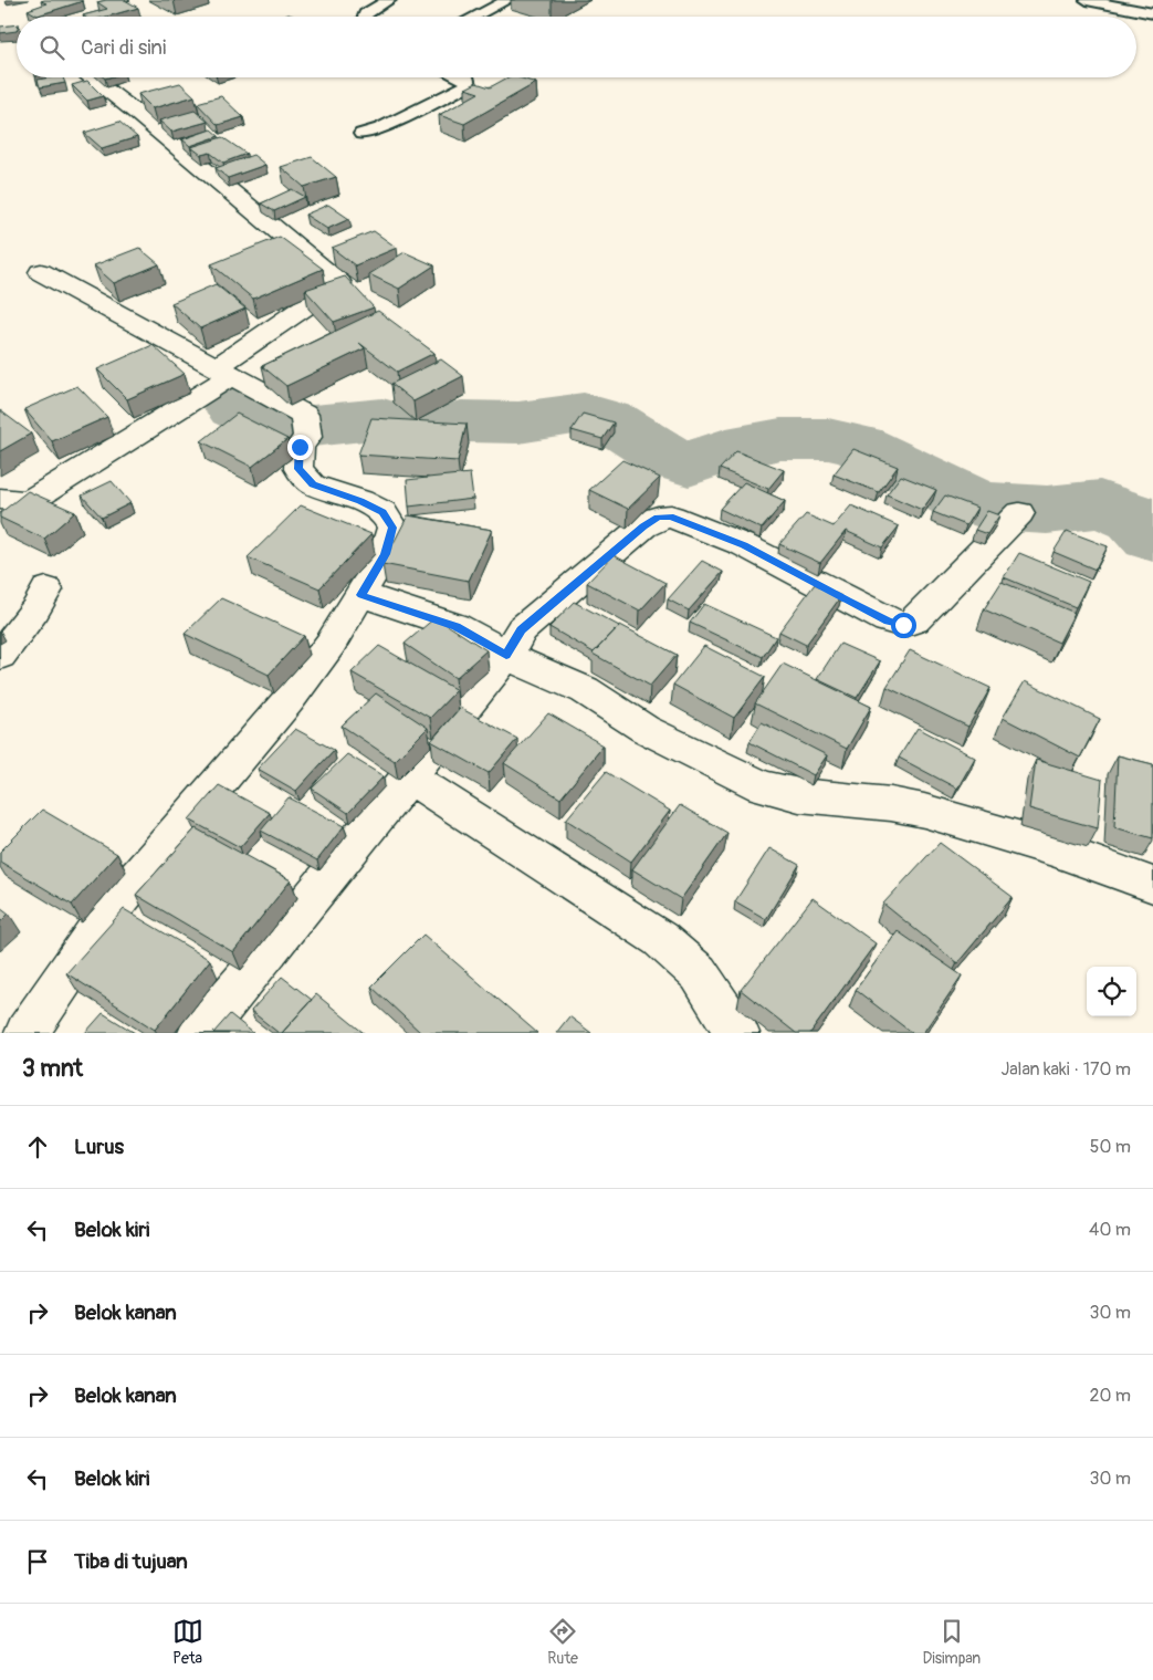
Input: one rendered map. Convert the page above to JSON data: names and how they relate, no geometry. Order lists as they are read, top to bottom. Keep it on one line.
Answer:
{"page":{"search":"Cari di sini","heading":["3 mnt","Jalan kaki · 170 m"],"list":[["Lurus","50 m"],["Belok kiri","40 m"],["Belok kanan","30 m"],["Belok kanan","20 m"],["Belok kiri","30 m"],"Tiba di tujuan"],"nav":["Peta","Rute","Disimpan"]}}
